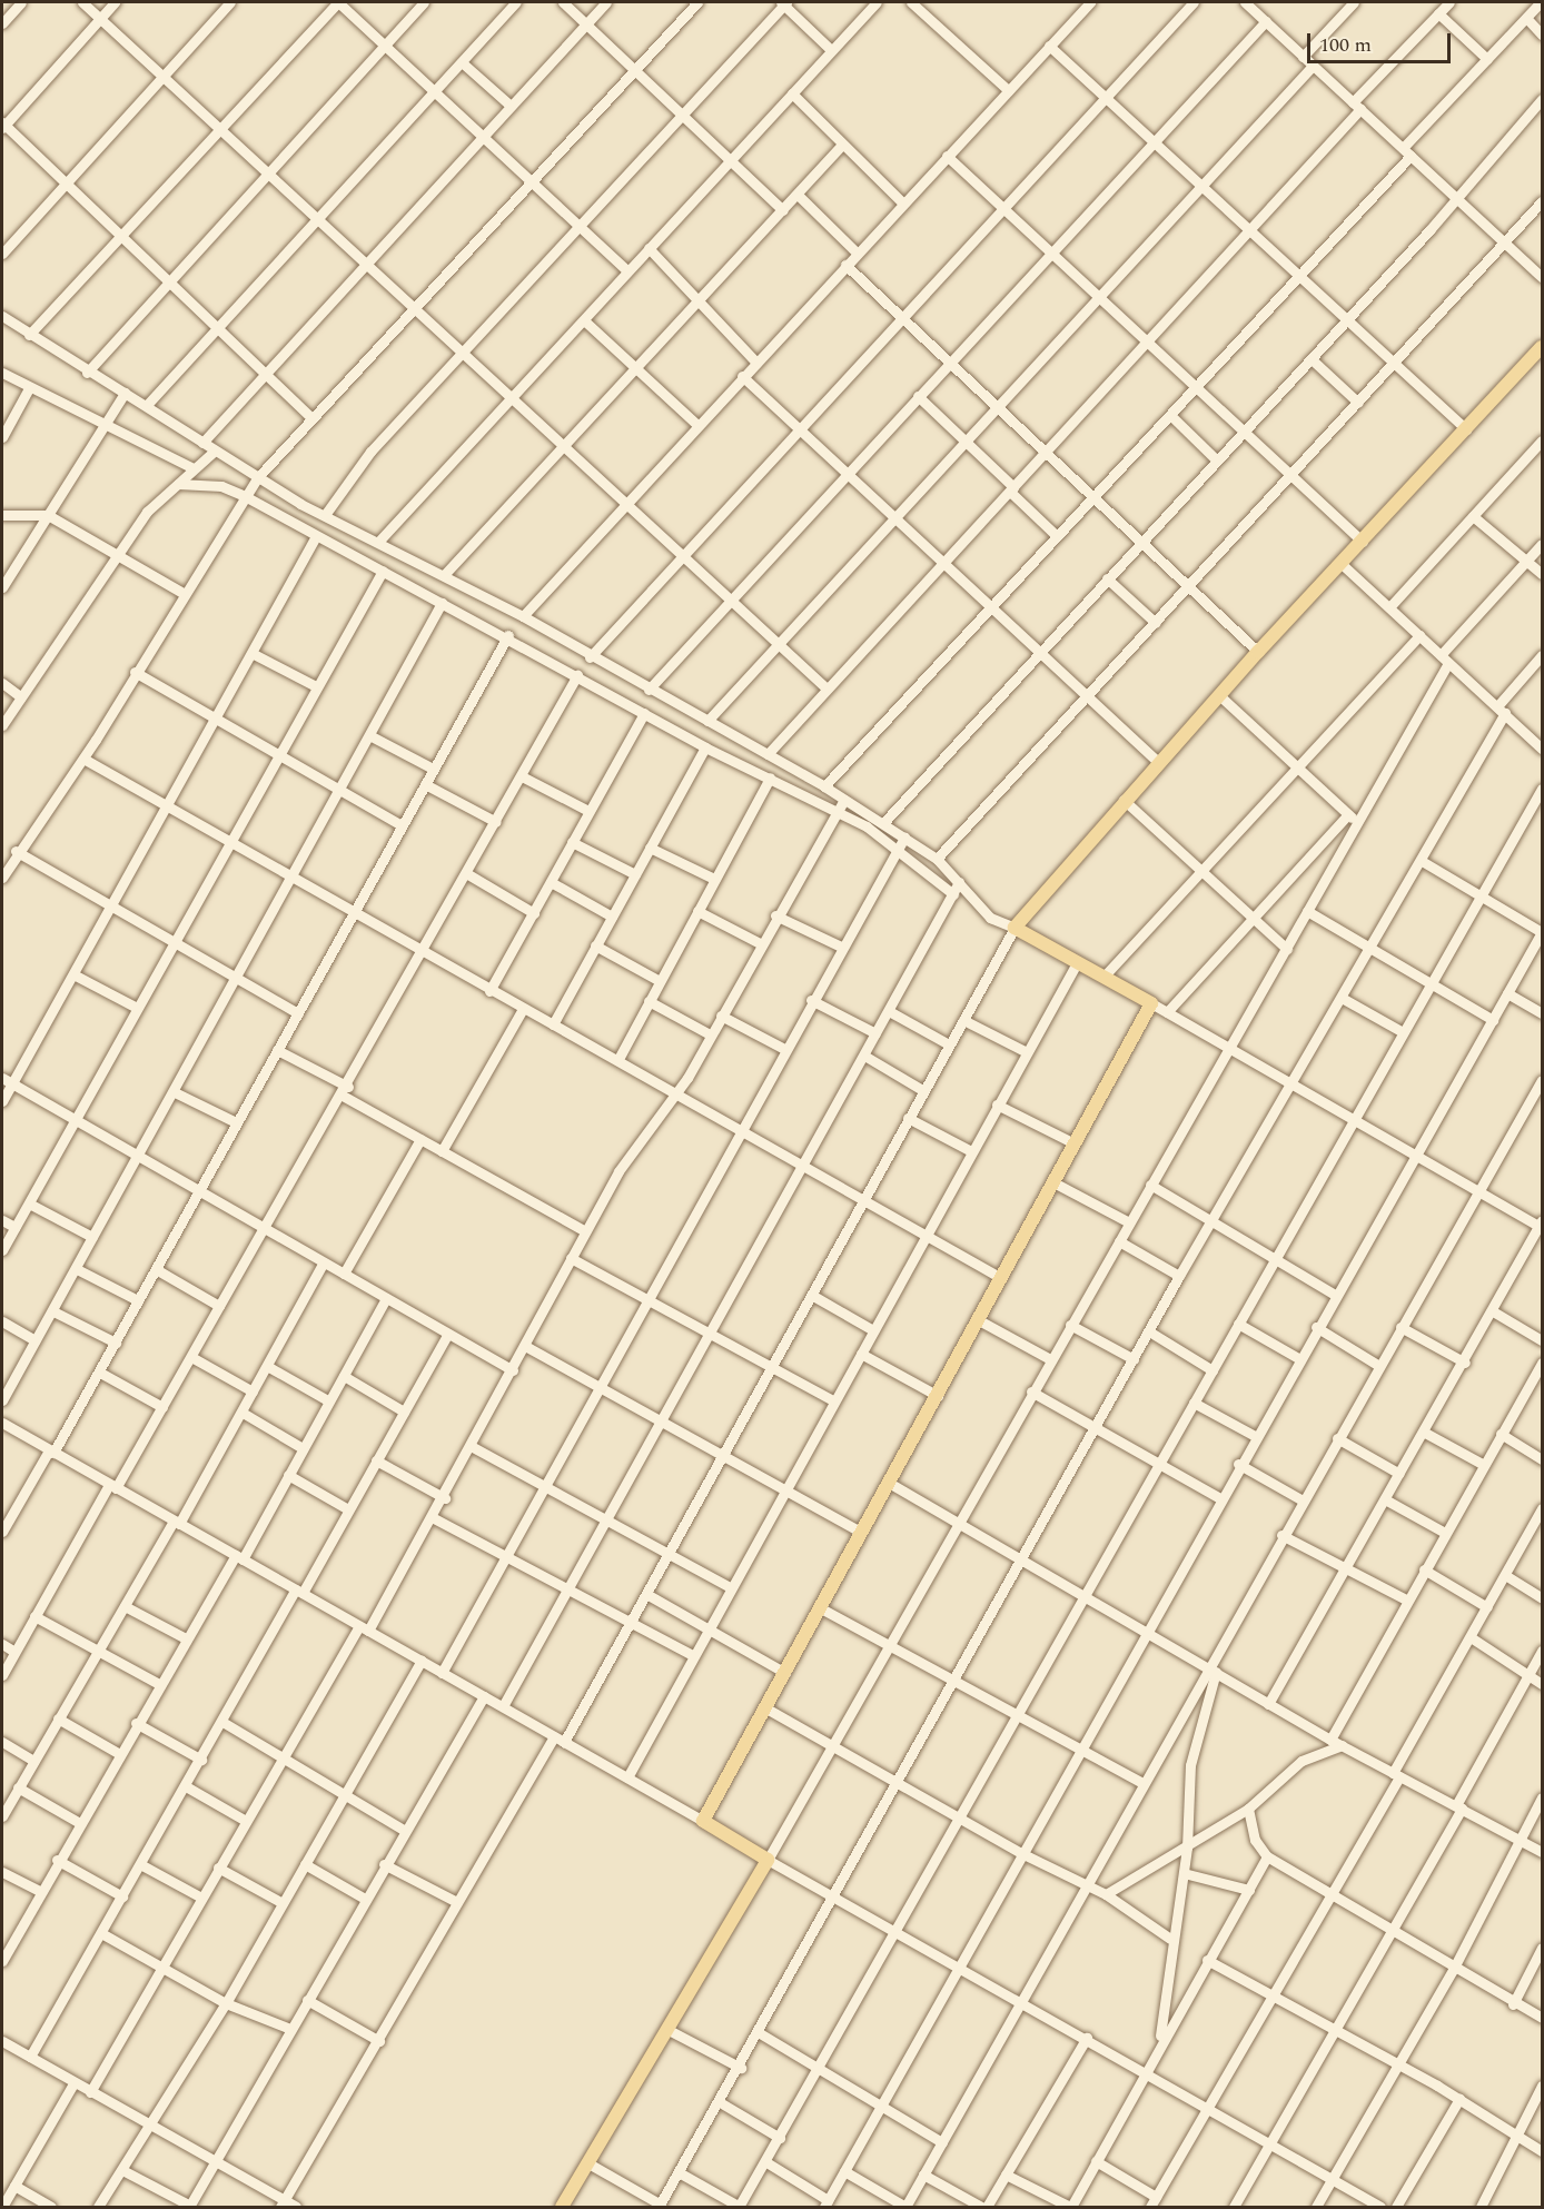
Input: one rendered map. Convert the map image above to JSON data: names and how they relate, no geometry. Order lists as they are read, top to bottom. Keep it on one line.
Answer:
{"scale_bar":"100 m"}
